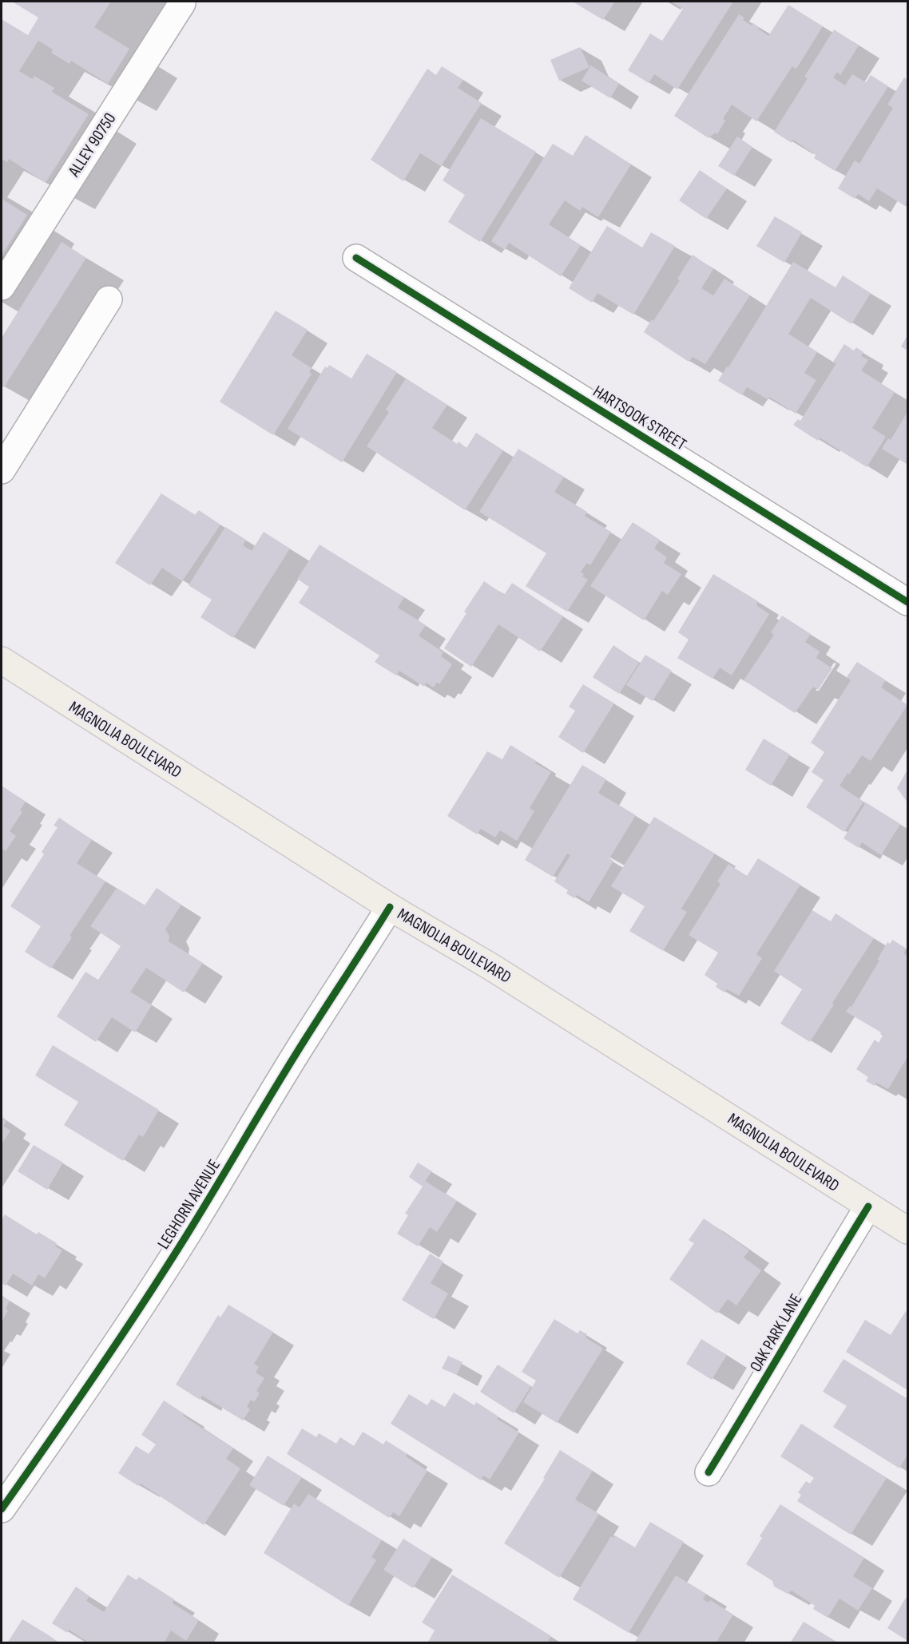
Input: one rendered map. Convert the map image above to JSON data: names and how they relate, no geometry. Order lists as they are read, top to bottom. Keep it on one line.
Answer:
{"streets":{"main road":["MAGNOLIA BOULEVARD"],"street":["ALLEY 90750","HARTSOOK STREET","LEGHORN AVENUE","OAK PARK LANE"]},"crossings":[["MAGNOLIA BOULEVARD","LEGHORN AVENUE"],["MAGNOLIA BOULEVARD","OAK PARK LANE"]]}
